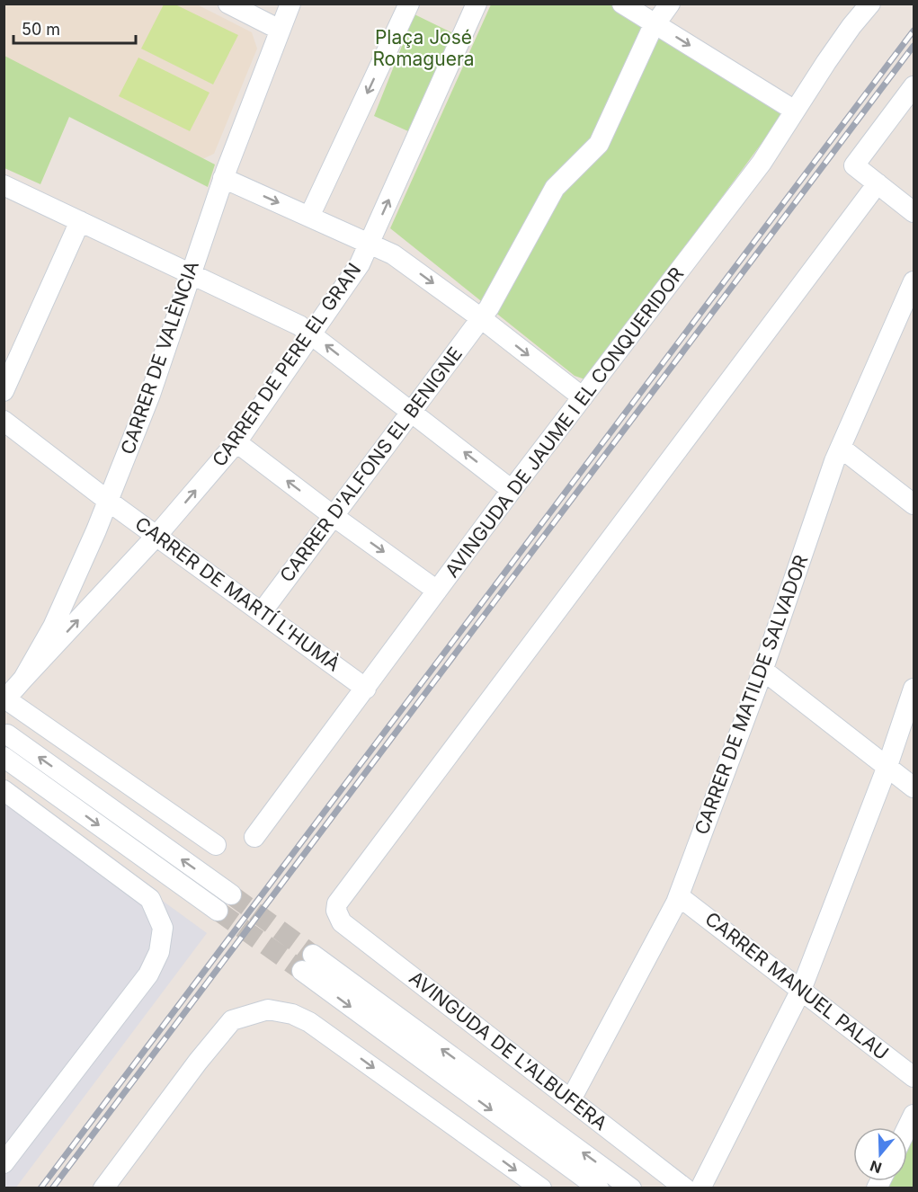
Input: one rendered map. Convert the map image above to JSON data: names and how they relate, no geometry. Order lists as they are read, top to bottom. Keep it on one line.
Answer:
{"streets":{"street":["CARRER DE VALÈNCIA","CARRER DE PERE EL GRAN","AVINGUDA DE JAUME I EL CONQUERIDOR","CARRER D'ALFONS EL BENIGNE","CARRER DE MARTÍ L'HUMÀ","CARRER DE MATILDE SALVADOR","CARRER MANUEL PALAU","AVINGUDA DE L'ALBUFERA"]},"crossings":[["CARRER DE VALÈNCIA","CARRER DE PERE EL GRAN"],["CARRER DE VALÈNCIA","CARRER DE MARTÍ L'HUMÀ"],["CARRER DE PERE EL GRAN","CARRER DE MARTÍ L'HUMÀ"],["AVINGUDA DE JAUME I EL CONQUERIDOR","CARRER DE MARTÍ L'HUMÀ"],["CARRER D'ALFONS EL BENIGNE","CARRER DE MARTÍ L'HUMÀ"],["CARRER DE MATILDE SALVADOR","CARRER MANUEL PALAU"],["CARRER DE MATILDE SALVADOR","AVINGUDA DE L'ALBUFERA"]],"parks":["Plaça José Romaguera"],"scale_bar":"50 m","north":"bottom"}
